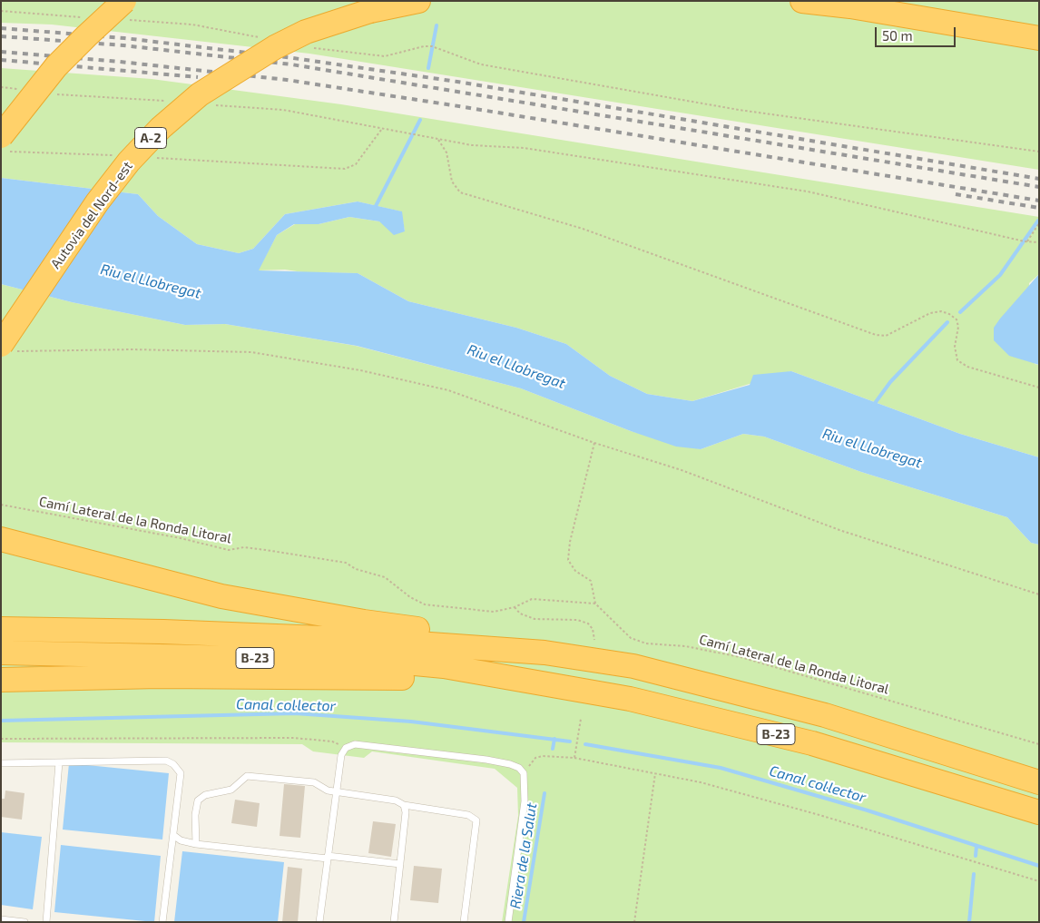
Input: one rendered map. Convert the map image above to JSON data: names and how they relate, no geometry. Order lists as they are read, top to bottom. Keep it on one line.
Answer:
{"streets":{"highway":["A-2","Autovia del Nord-est","B-23"],"path":["Camí Lateral de la Ronda Litoral"]},"water":["Riu el Llobregat","Canal col·lector","Riera de la Salut"],"scale_bar":"50 m"}
